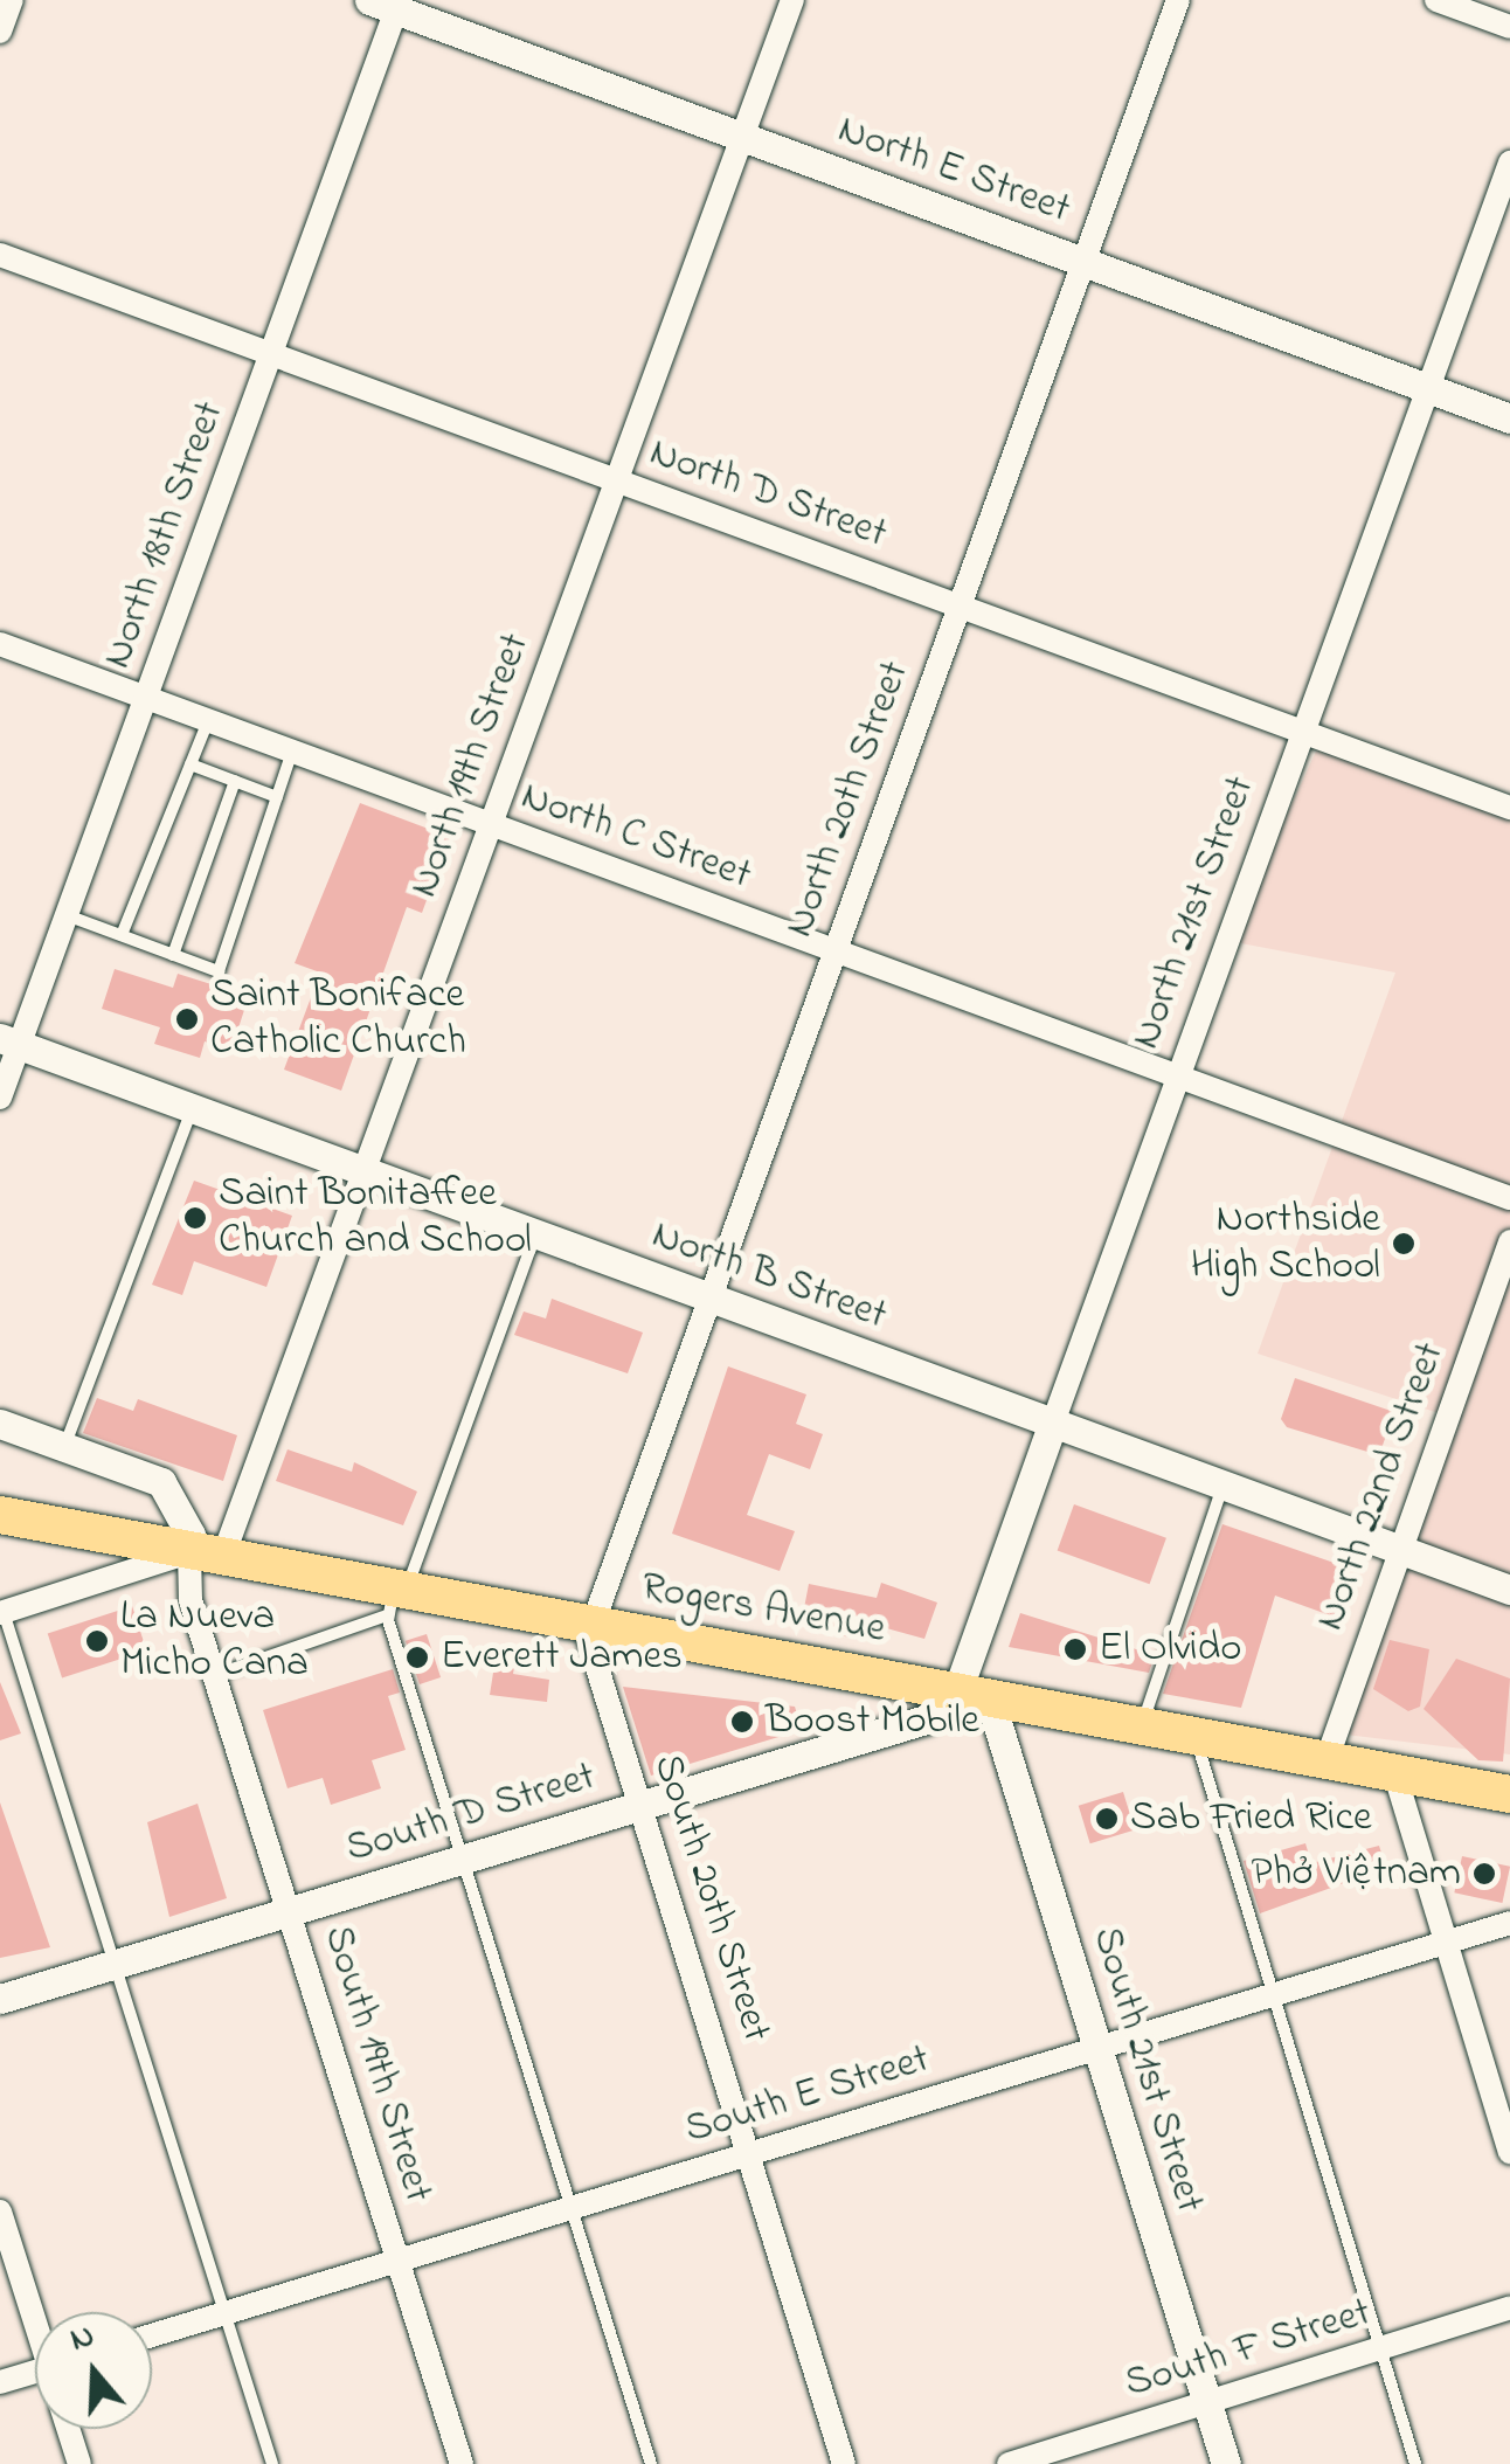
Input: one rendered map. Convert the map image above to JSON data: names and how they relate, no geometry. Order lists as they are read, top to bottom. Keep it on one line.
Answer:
{"streets":{"main road":["Rogers Avenue"],"street":["North E Street","North D Street","North 18th Street","North 19th Street","North 20th Street","North C Street","North 21st Street","North B Street","North 22nd Street","South D Street","South 20th Street","South 19th Street","South 21st Street","South E Street","South F Street"]},"crossings":[["North E Street","North 18th Street"],["North E Street","North 19th Street"],["North E Street","North 20th Street"],["North E Street","North 21st Street"],["North D Street","North 18th Street"],["North D Street","North 19th Street"],["North D Street","North 20th Street"],["North D Street","North 21st Street"],["North 18th Street","North C Street"],["North 18th Street","North B Street"],["North 19th Street","North C Street"],["North 19th Street","North B Street"],["North 19th Street","Rogers Avenue"],["North 19th Street","South 19th Street"],["North 20th Street","North C Street"],["North 20th Street","North B Street"],["North 20th Street","Rogers Avenue"],["North 20th Street","South 20th Street"],["North C Street","North 21st Street"],["North 21st Street","North B Street"],["North 21st Street","Rogers Avenue"],["North 21st Street","South D Street"],["North 21st Street","South 21st Street"],["North B Street","North 22nd Street"],["North 22nd Street","Rogers Avenue"],["Rogers Avenue","South D Street"],["Rogers Avenue","South 20th Street"],["Rogers Avenue","South 19th Street"],["Rogers Avenue","South 21st Street"],["South D Street","South 20th Street"],["South D Street","South 19th Street"],["South D Street","South 21st Street"],["South 20th Street","South E Street"],["South 19th Street","South E Street"],["South 21st Street","South E Street"],["South 21st Street","South F Street"]],"places":["Saint Boniface Catholic Church","Saint Bonitaffee Church and School","Northside High School","La Nueva Micho Cana","El Olvido","Everett James","Boost Mobile","Sab Fried Rice","Phở Việtnam"],"north":"top"}
